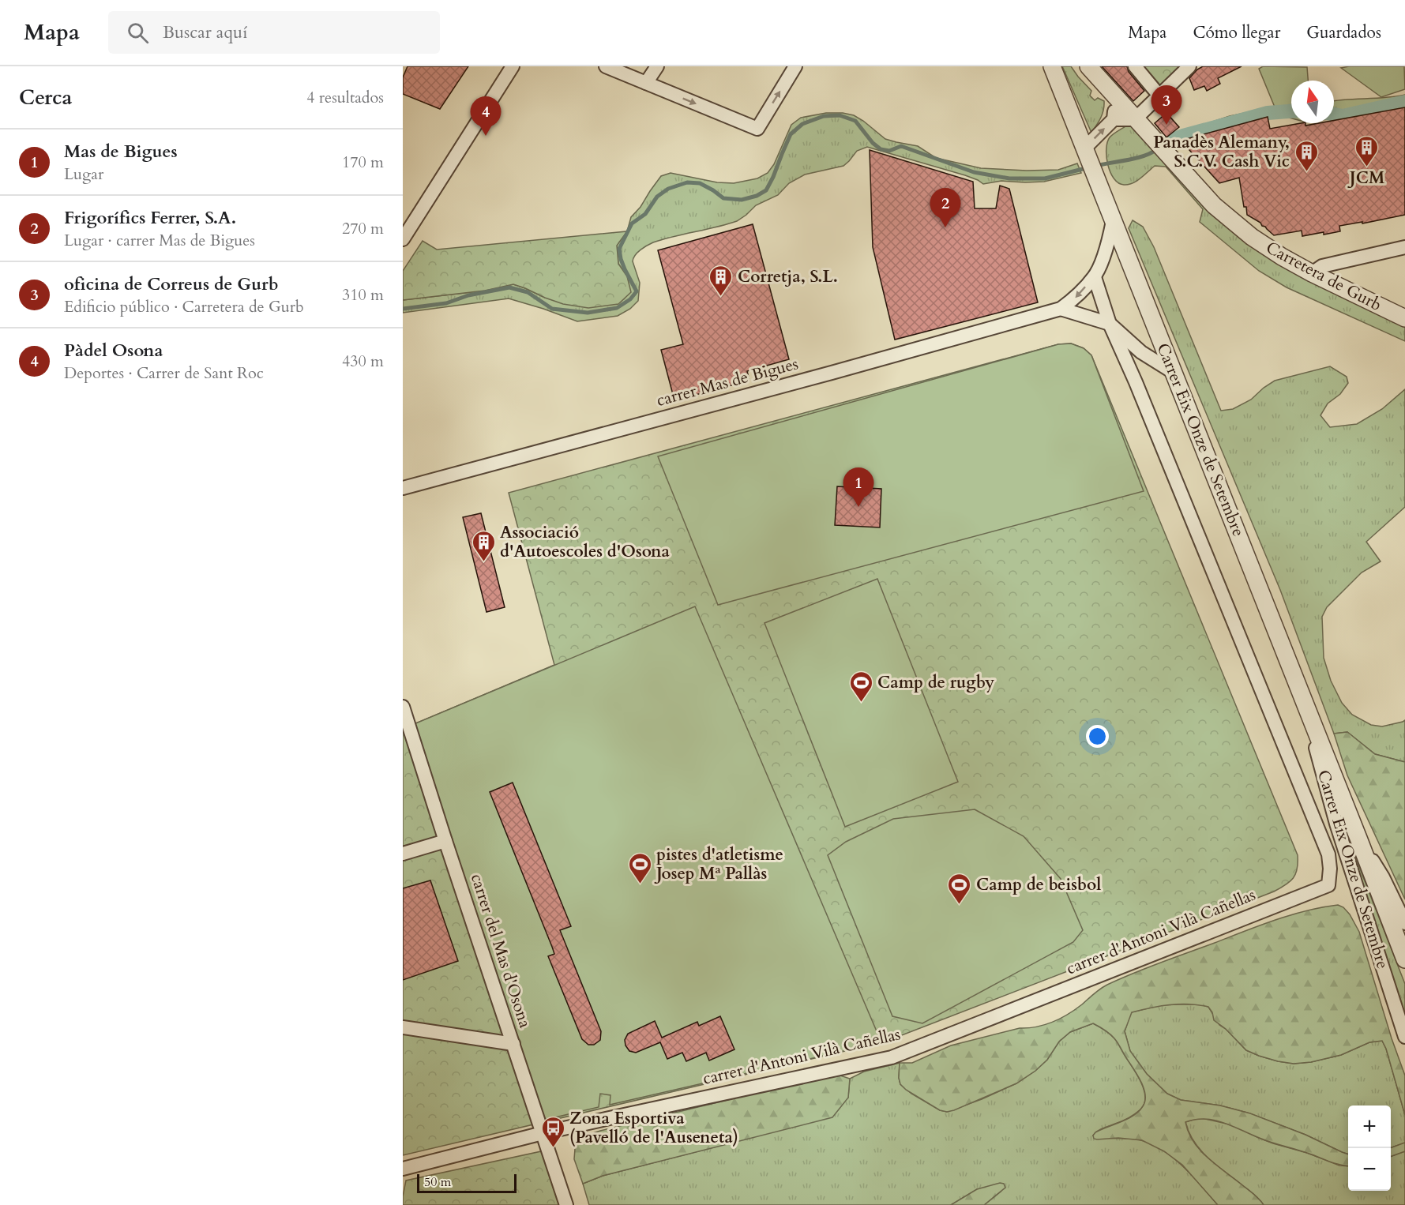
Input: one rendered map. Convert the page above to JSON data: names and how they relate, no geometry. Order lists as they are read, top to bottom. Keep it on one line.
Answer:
{"streets":{"street":["Carretera de Gurb","carrer Mas de Bigues","Carrer Eix Onze de Setembre","carrer d'Antoni Vilà Cañellas","carrer del Mas d'Osona"]},"crossings":[["carrer Mas de Bigues","Carrer Eix Onze de Setembre"],["Carrer Eix Onze de Setembre","carrer d'Antoni Vilà Cañellas"],["carrer d'Antoni Vilà Cañellas","carrer del Mas d'Osona"]],"places":{"building":["JCM","Panadès Alemany, S.C.V. Cash Vic","Corretja, S.L.","Associació d'Autoescoles d'Osona"],"sports":["Camp de rugby","pistes d'atletisme Josep Mª Pallàs","Camp de beisbol"],"bus stop":["Zona Esportiva (Pavelló de l'Auseneta)"]},"scale_bar":"50 m","north":"top","page":{"header":"Mapa","search":"Buscar aquí","nav":["Mapa","Cómo llegar","Guardados"],"heading":["Cerca","4 resultados"],"pins":["3","4","2","1"],"list":[{"mark":"1","name":"Mas de Bigues","note":"Lugar","value":"170 m"},{"mark":"2","name":"Frigorífics Ferrer, S.A.","note":"Lugar · carrer Mas de Bigues","value":"270 m"},{"mark":"3","name":"oficina de Correus de Gurb","note":"Edificio público · Carretera de Gurb","value":"310 m"},{"mark":"4","name":"Pàdel Osona","note":"Deportes · Carrer de Sant Roc","value":"430 m"}],"map_buttons":["+","−"],"scale":"50 m"}}
